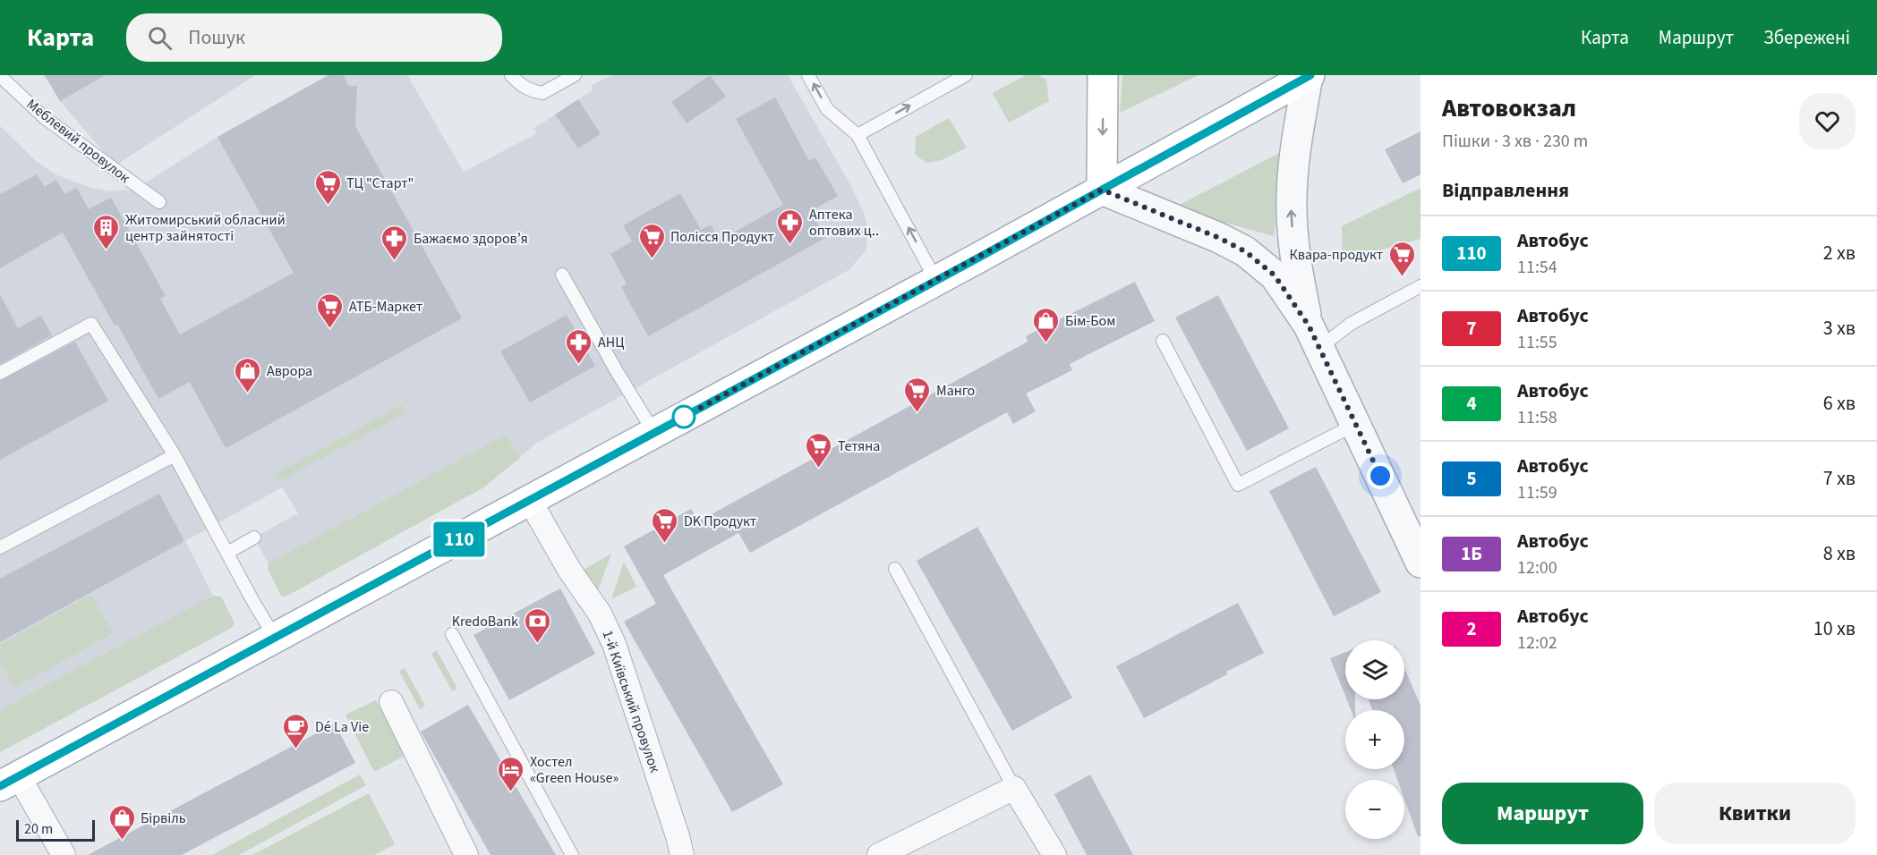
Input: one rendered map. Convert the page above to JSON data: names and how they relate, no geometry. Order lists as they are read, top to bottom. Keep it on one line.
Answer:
{"streets":{"street":["1-й Київський провулок"],"lane":["Меблевий провулок"]},"places":{"supermarket":["ТЦ \"Старт\"","Полісся Продукт","Квара-продукт","АТБ-Маркет","Манго","Тетяна","DK Продукт"],"pharmacy":["Аптека оптових ц‥","Бажаємо здоровʼя","АНЦ"],"building":["Житомирський обласний центр зайнятості"],"shop":["Бім-Бом","Аврора","Бірвіль"],"bank":["KredoBank"],"cafe":["Dé La Vie"],"hotel":["Хостел «Green House»"]},"lines":["bus line 110"],"scale_bar":"20 m","page":{"header":"Карта","search":"Пошук","nav":["Карта","Маршрут","Збережені"],"on_map":"110","heading":[["Автовокзал","Пішки · 3 хв · 230 m"],"Відправлення"],"list":[{"mark":"110","name":"Автобус","note":"11:54","value":"2 хв"},{"mark":"7","name":"Автобус","note":"11:55","value":"3 хв"},{"mark":"4","name":"Автобус","note":"11:58","value":"6 хв"},{"mark":"5","name":"Автобус","note":"11:59","value":"7 хв"},{"mark":"1Б","name":"Автобус","note":"12:00","value":"8 хв"},{"mark":"2","name":"Автобус","note":"12:02","value":"10 хв"}],"map_buttons":["+","−"],"buttons":["Маршрут","Квитки"],"scale":"20 m"}}
